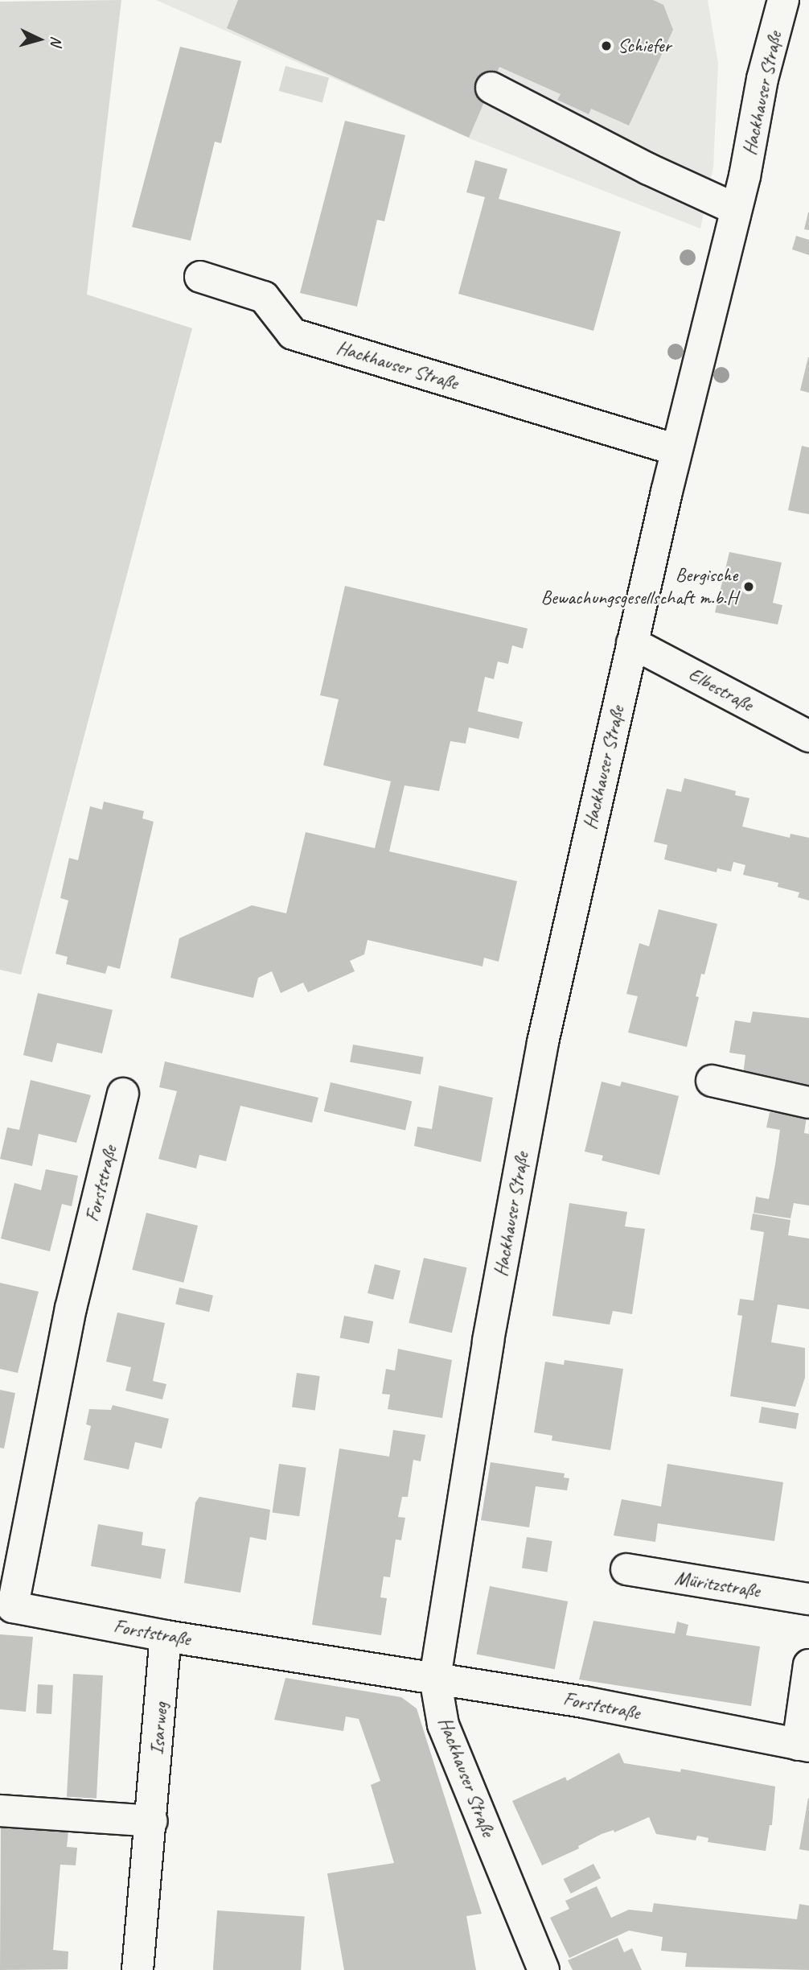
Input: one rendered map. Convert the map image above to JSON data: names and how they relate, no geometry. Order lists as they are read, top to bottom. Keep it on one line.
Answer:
{"streets":{"street":["Hackhauser Straße","Elbestraße","Forststraße","Müritzstraße","Isarweg"]},"crossings":[["Hackhauser Straße","Elbestraße"],["Hackhauser Straße","Forststraße"],["Forststraße","Isarweg"]],"places":["Schiefer","Bergische Bewachungsgesellschaft m.b.H"],"north":"right"}
